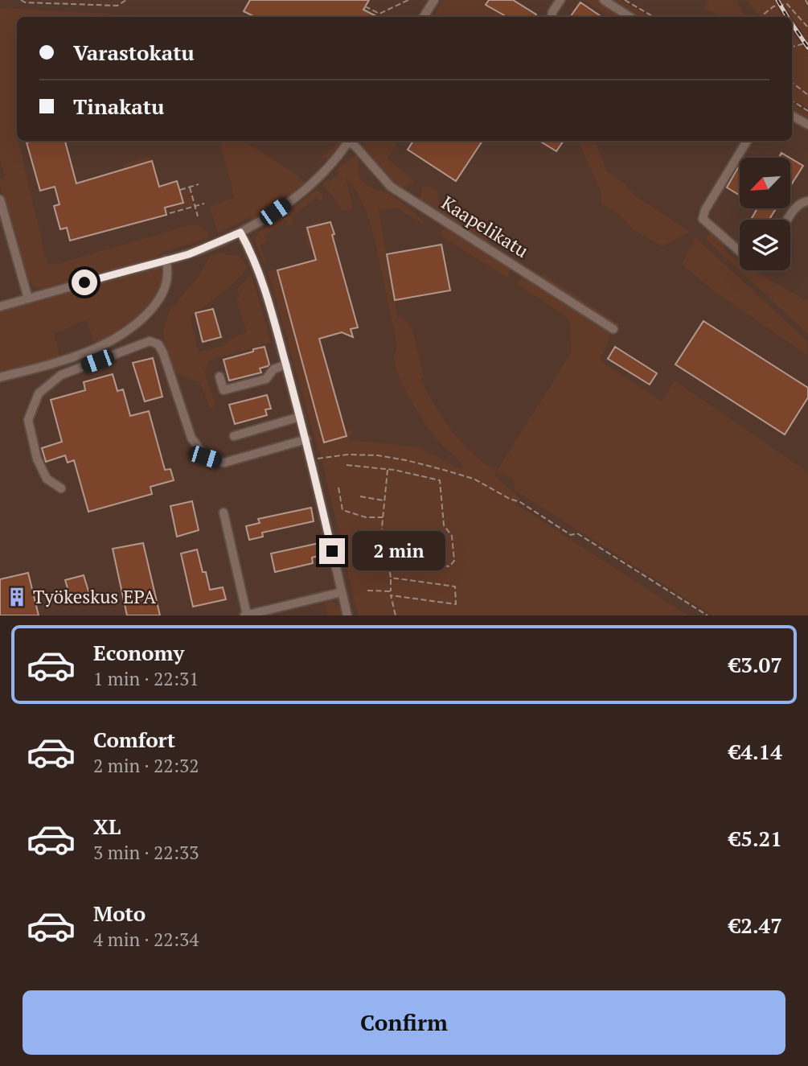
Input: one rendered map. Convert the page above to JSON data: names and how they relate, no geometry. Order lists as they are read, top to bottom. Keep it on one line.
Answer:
{"streets":{"street":["Kaapelikatu"]},"places":{"building":["Työkeskus EPA"]},"north":"bottom left","page":{"banner":["Varastokatu","Tinakatu"],"bubble":"2 min","list":[{"name":"Economy","note":"1 min · 22:31","value":"€3.07"},{"name":"Comfort","note":"2 min · 22:32","value":"€4.14"},{"name":"XL","note":"3 min · 22:33","value":"€5.21"},{"name":"Moto","note":"4 min · 22:34","value":"€2.47"}],"buttons":"Confirm"}}
